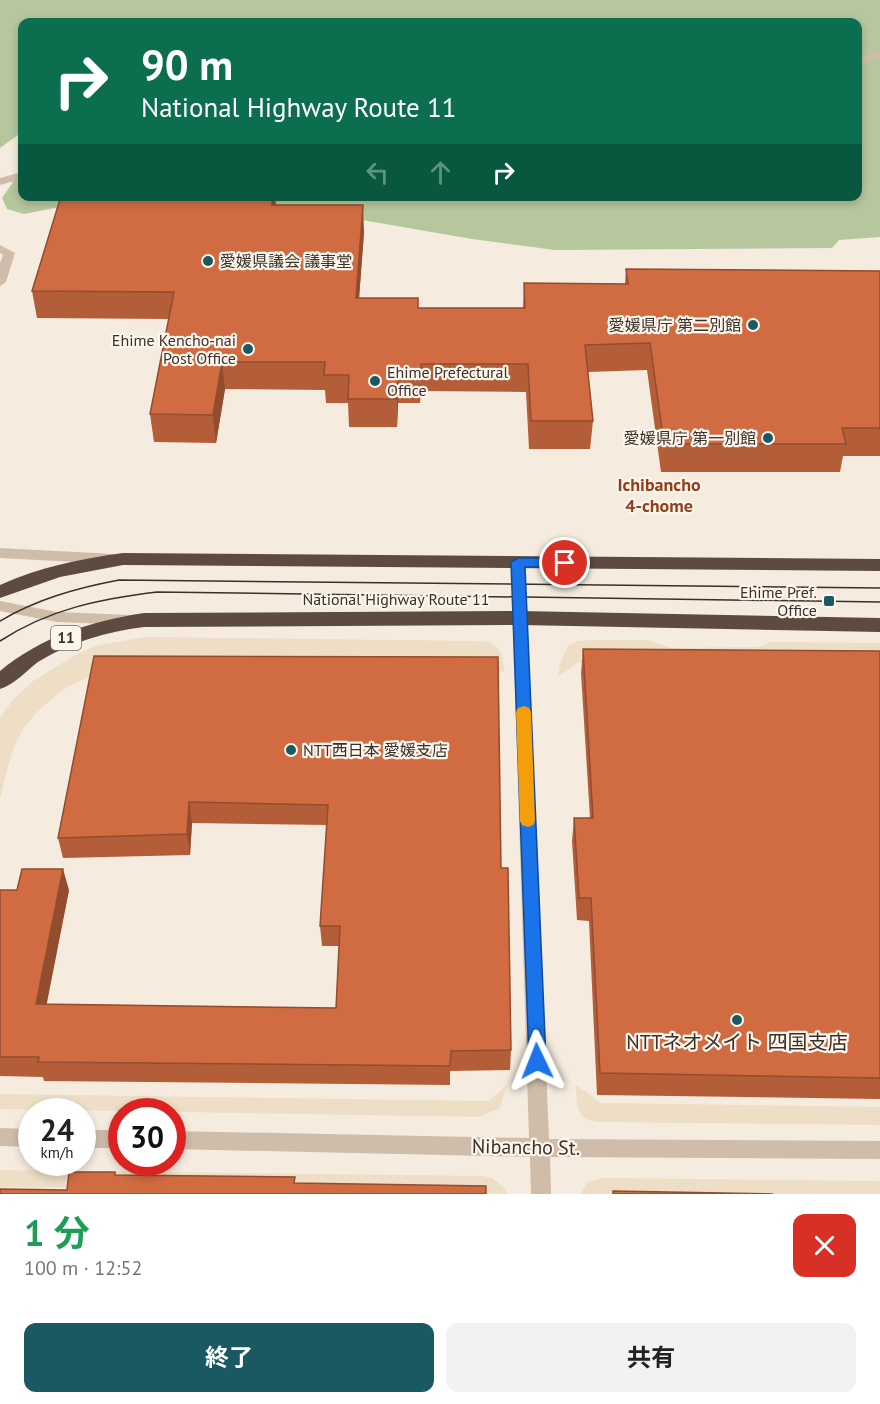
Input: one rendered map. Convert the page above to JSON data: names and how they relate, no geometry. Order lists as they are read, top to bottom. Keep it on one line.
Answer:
{"streets":{"highway":["National Highway Route 11","11"],"street":["Nibancho St."]},"districts":["Ichibancho 4-chome"],"places":{"other":["愛媛県議会 議事堂","愛媛県庁 第二別館","Ehime Kencho-nai Post Office","Ehime Prefectural Office","愛媛県庁 第一別館","NTT西日本 愛媛支店","NTTネオメイト 四国支店"],"transit":["Ehime Pref. Office"]},"page":{"turn":["90 m","National Highway Route 11"],"speed":"24 km/h","limit":"30","heading":["1 分","100 m · 12:52"],"buttons":["終了","共有"]}}
